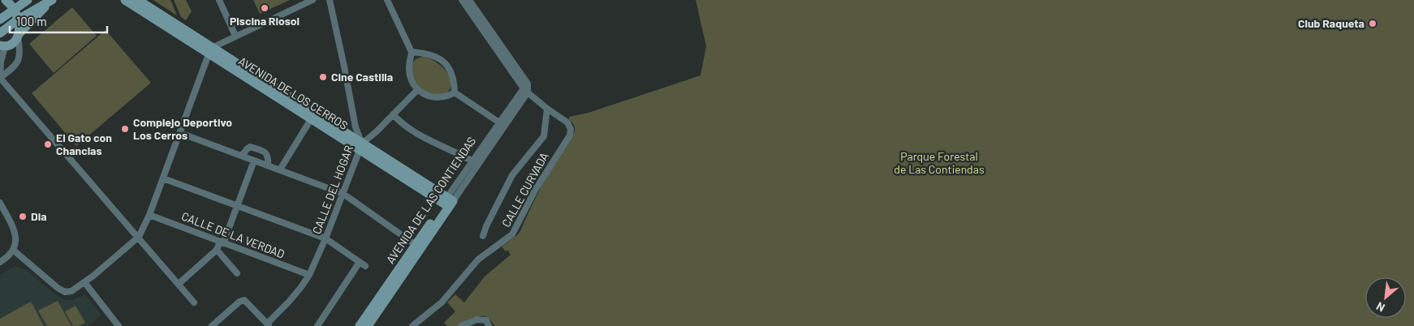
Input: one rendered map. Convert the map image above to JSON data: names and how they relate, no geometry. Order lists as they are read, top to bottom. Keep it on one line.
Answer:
{"streets":{"street":["AVENIDA DE LOS CERROS","CALLE DEL HOGAR","CALLE CURVADA","AVENIDA DE LAS CONTIENDAS","CALLE DE LA VERDAD"]},"crossings":[["AVENIDA DE LOS CERROS","CALLE DEL HOGAR"],["AVENIDA DE LOS CERROS","AVENIDA DE LAS CONTIENDAS"],["CALLE DEL HOGAR","CALLE DE LA VERDAD"],["CALLE CURVADA","AVENIDA DE LAS CONTIENDAS"]],"parks":["Parque Forestal de Las Contiendas"],"places":["Piscina Riosol","Club Raqueta","Cine Castilla","Complejo Deportivo Los Cerros","El Gato con Chanclas","Dia"],"scale_bar":"100 m","north":"bottom left"}
